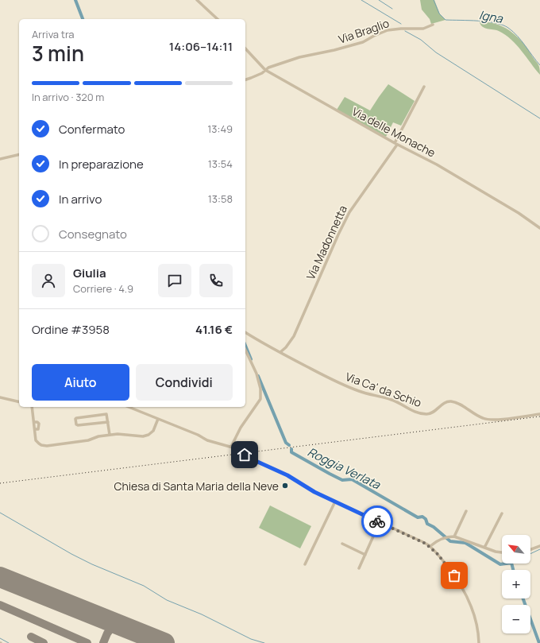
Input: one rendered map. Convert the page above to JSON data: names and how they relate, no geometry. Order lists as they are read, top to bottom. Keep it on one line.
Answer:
{"streets":{"street":["Via Braglio","Via delle Monache","Via Madonnetta","Via Ca' da Schio"]},"crossings":[["Via Braglio","Via delle Monache"],["Via delle Monache","Via Madonnetta"],["Via Madonnetta","Via Ca' da Schio"]],"water":["Igna","Roggia Verlata"],"places":["Chiesa di Santa Maria della Neve"],"north":"top left","page":{"heading":["3 min","Arriva tra","14:06–14:11"],"panel":["Giulia","Corriere · 4.9","Ordine #3958","41.16 €"],"bar":"In arrivo · 320 m","list":[["Confermato","13:49"],["In preparazione","13:54"],["In arrivo","13:58"],"Consegnato"],"buttons":["Aiuto","Condividi"],"map_buttons":["+","−"]}}
